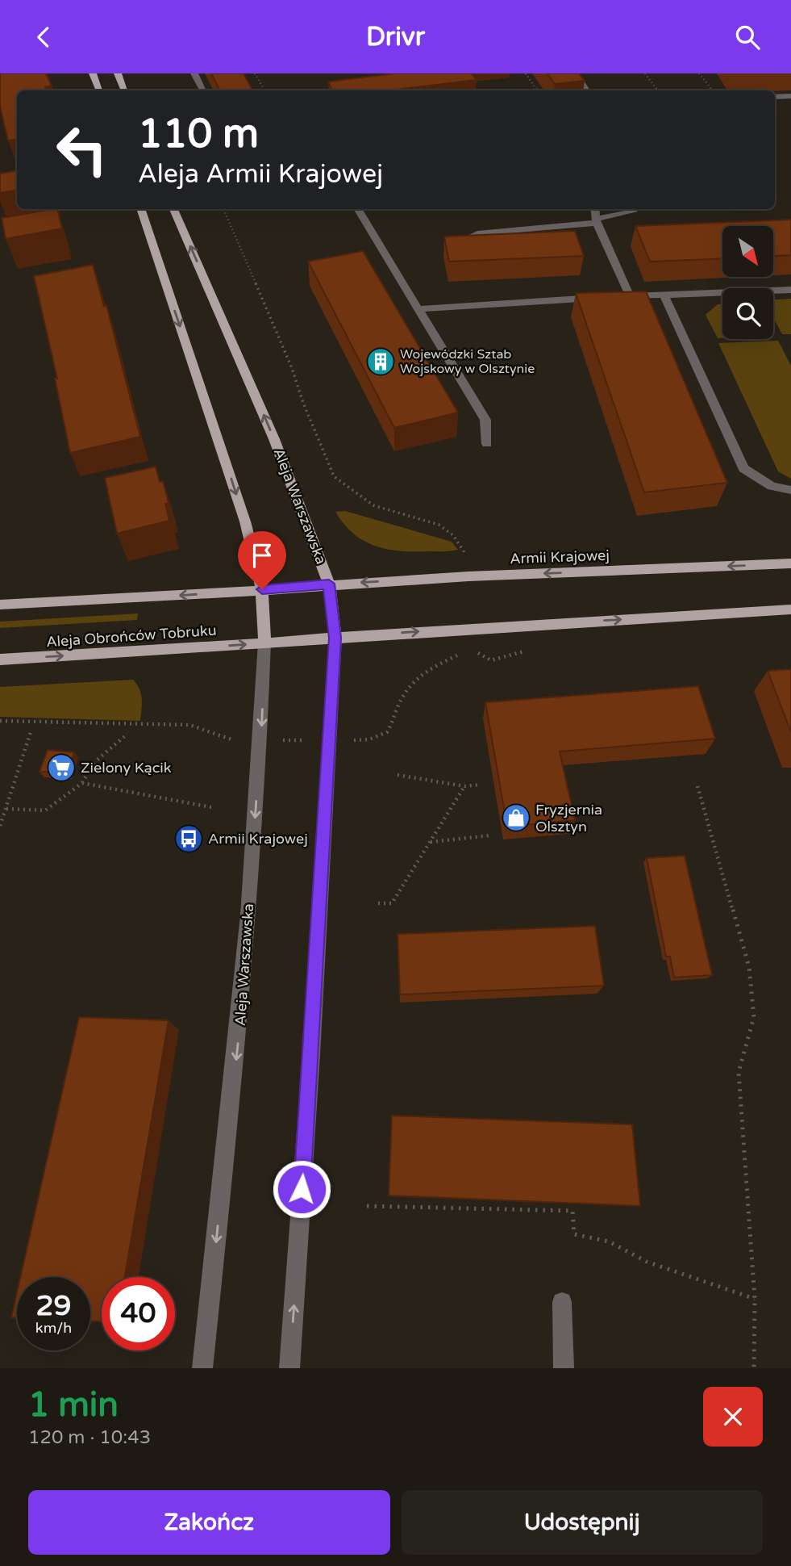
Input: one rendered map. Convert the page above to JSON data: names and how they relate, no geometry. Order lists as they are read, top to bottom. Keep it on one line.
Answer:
{"streets":{"main road":["Aleja Warszawska","Armii Krajowej","Aleja Obrońców Tobruku"]},"crossings":[["Aleja Warszawska","Armii Krajowej"],["Aleja Warszawska","Aleja Obrońców Tobruku"]],"places":{"building":["Wojewódzki Sztab Wojskowy w Olsztynie"],"supermarket":["Zielony Kącik"],"shop":["Fryzjernia Olsztyn"],"bus stop":["Armii Krajowej"]},"north":"bottom right","page":{"header":"Drivr","turn":["110 m","Aleja Armii Krajowej"],"speed":"29 km/h","limit":"40","heading":["1 min","120 m · 10:43"],"buttons":["Zakończ","Udostępnij"]}}
